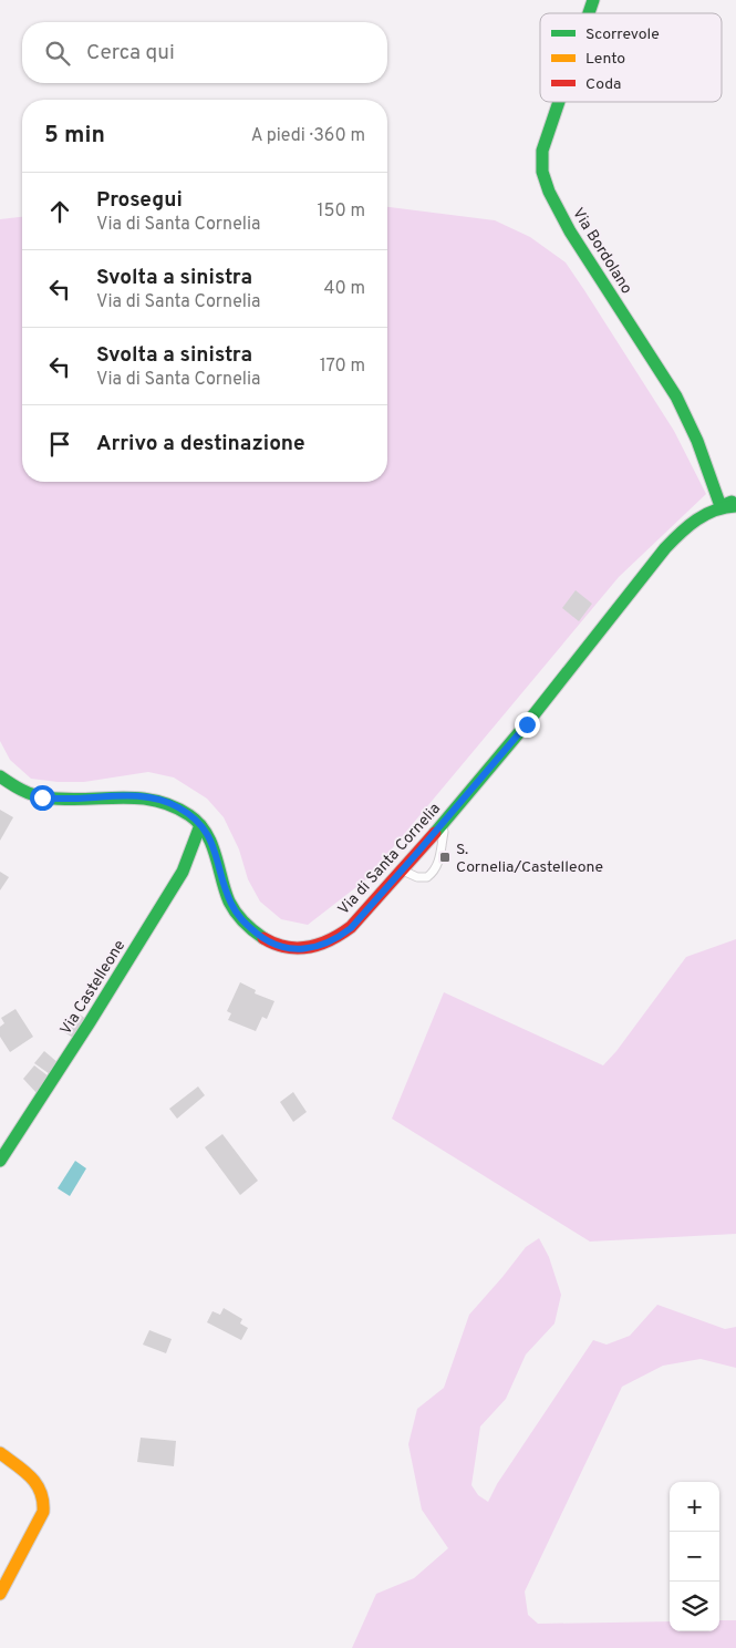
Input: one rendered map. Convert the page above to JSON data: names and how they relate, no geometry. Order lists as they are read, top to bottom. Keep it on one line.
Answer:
{"streets":{"street":["Via Bordolano","Via di Santa Cornelia","Via Castelleone"]},"crossings":[["Via Bordolano","Via di Santa Cornelia"],["Via di Santa Cornelia","Via Castelleone"]],"places":{"transit":["S. Cornelia/Castelleone"]},"legend":["Scorrevole","Lento","Coda"],"page":{"search":"Cerca qui","heading":["5 min","A piedi · 360 m"],"list":[["Prosegui","Via di Santa Cornelia","150 m"],["Svolta a sinistra","Via di Santa Cornelia","40 m"],["Svolta a sinistra","Via di Santa Cornelia","170 m"],"Arrivo a destinazione"],"map_buttons":["+","−"]}}
